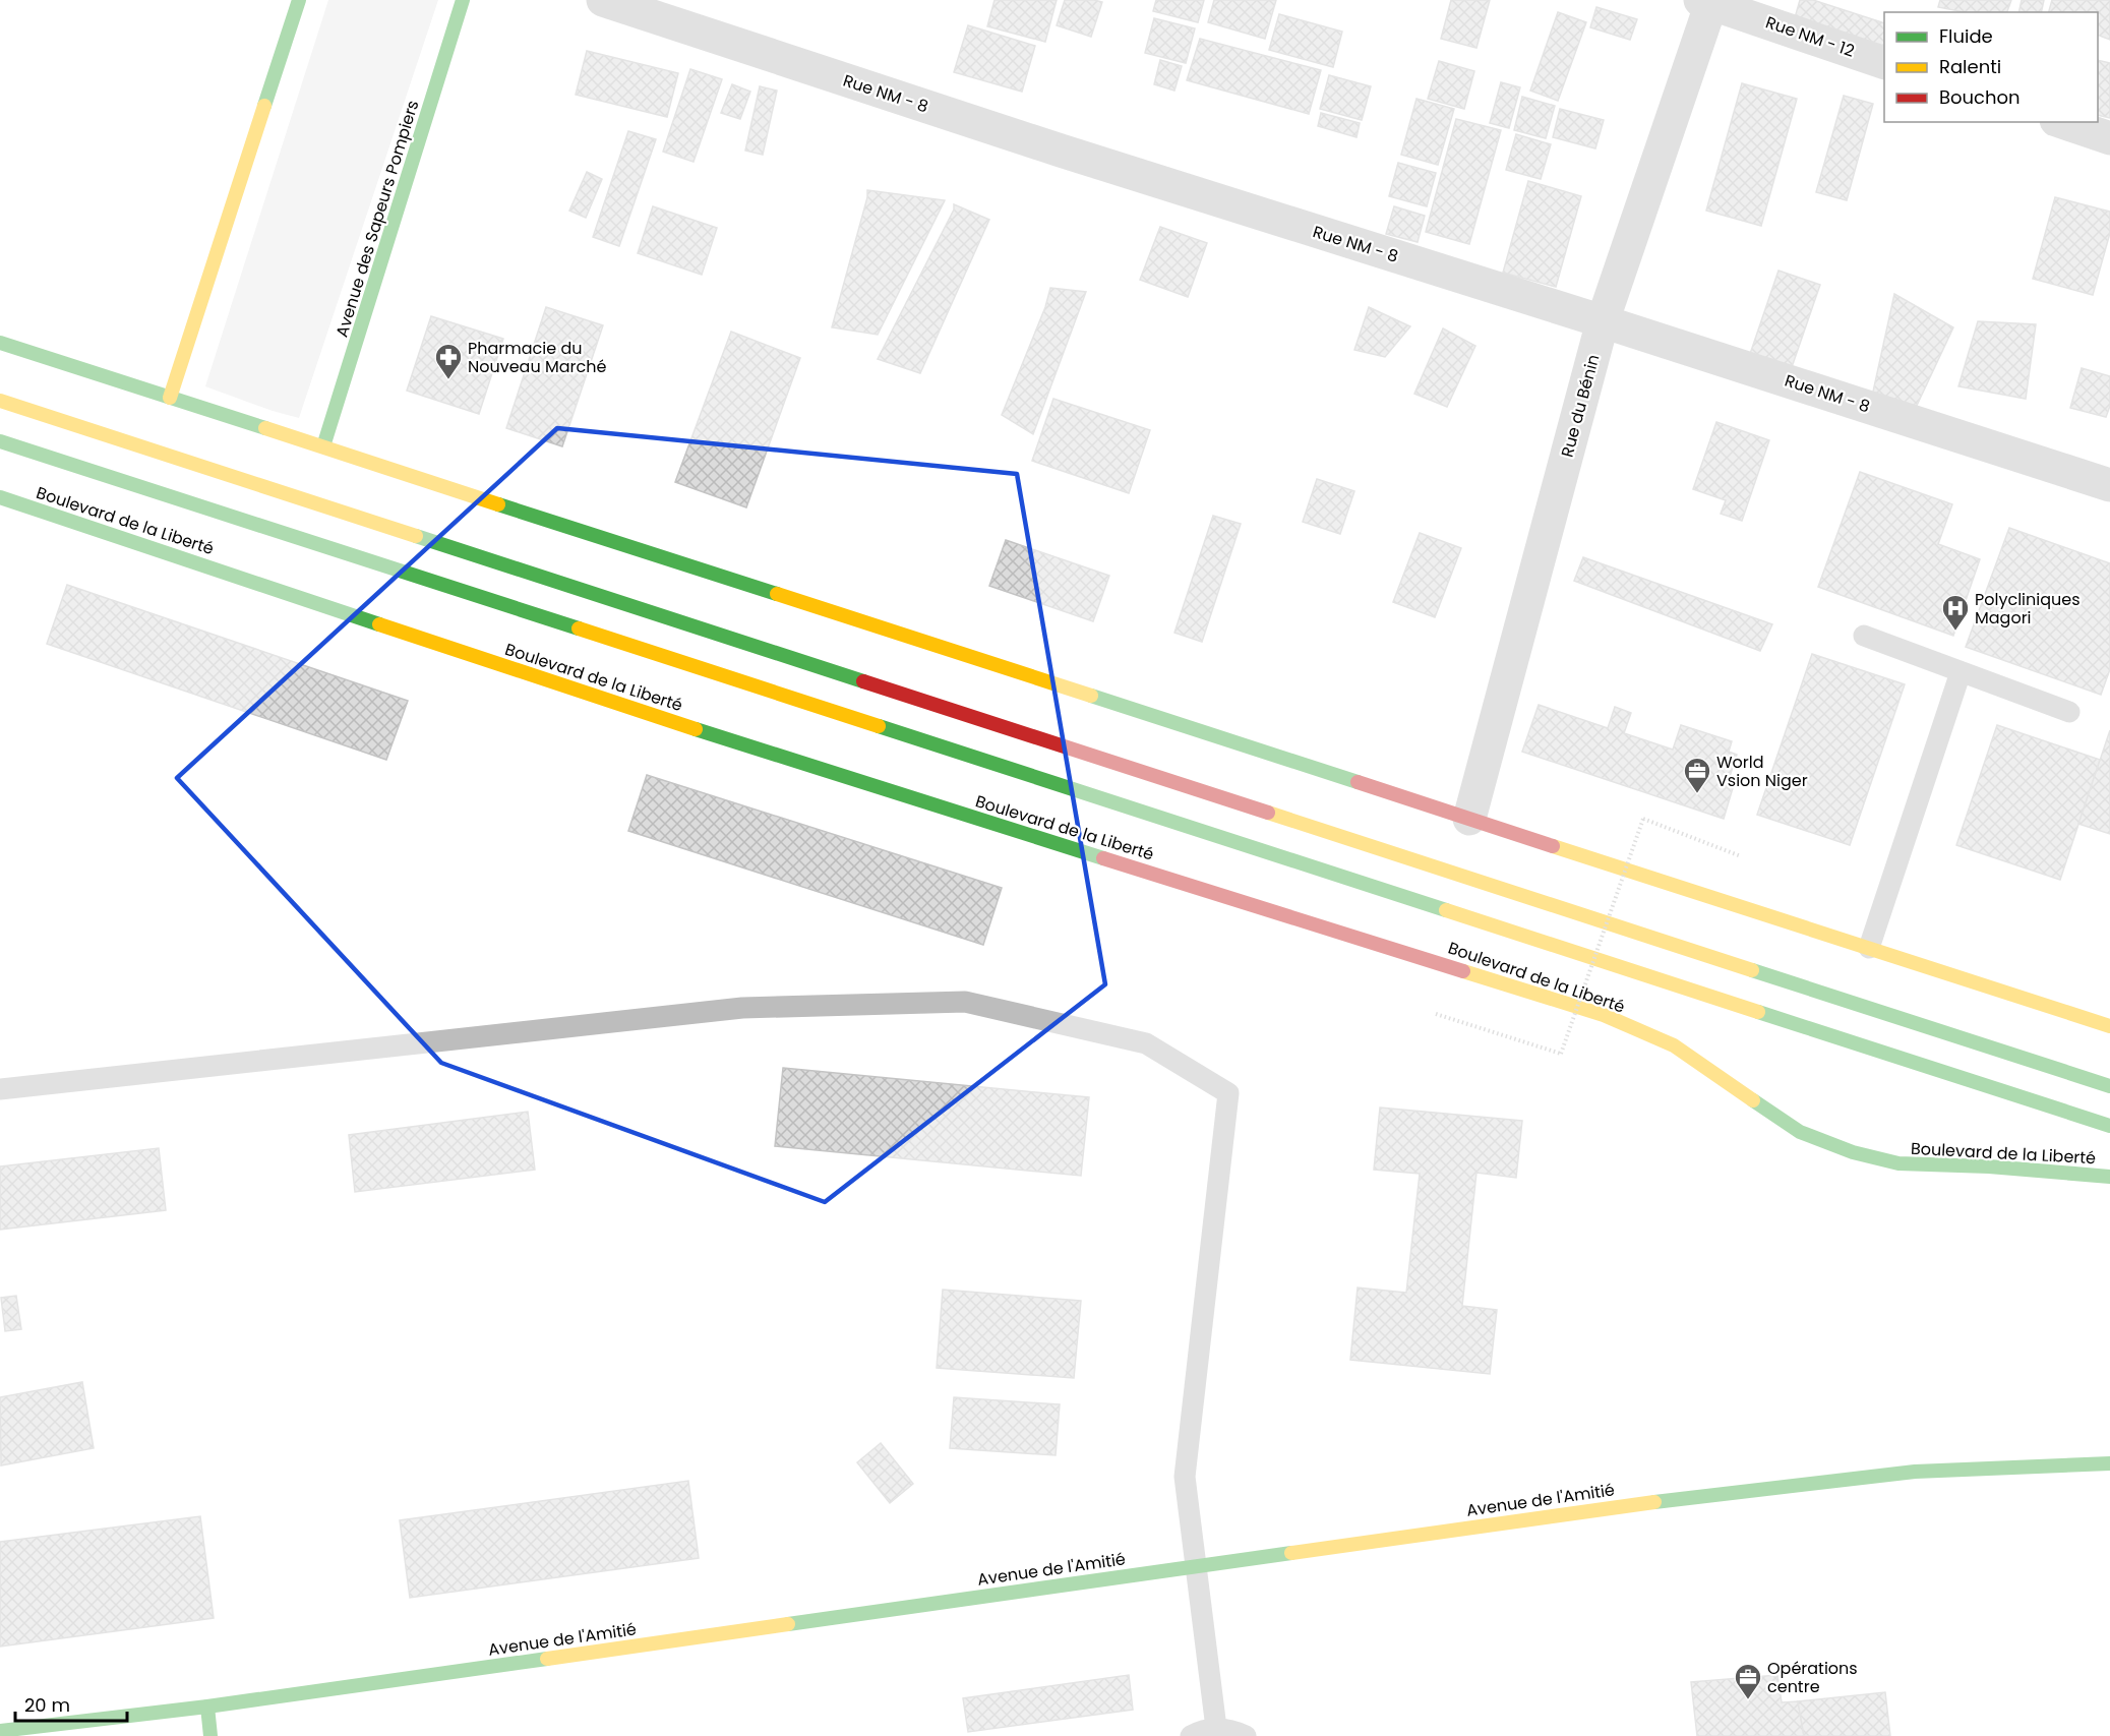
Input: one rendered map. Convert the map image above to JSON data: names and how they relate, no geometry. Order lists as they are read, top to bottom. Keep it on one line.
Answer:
{"streets":{"main road":["Avenue des Sapeurs Pompiers","Boulevard de la Liberté","Avenue de l'Amitié"],"street":["Rue NM - 12","Rue NM - 8","Rue du Bénin"]},"crossings":[["Rue NM - 12","Rue du Bénin"],["Rue NM - 8","Rue du Bénin"]],"places":{"pharmacy":["Pharmacie du Nouveau Marché"],"hospital":["Polycliniques Magori"],"office":["World Vsion Niger","Opérations centre"]},"legend":["Fluide","Ralenti","Bouchon"],"scale_bar":"20 m"}
